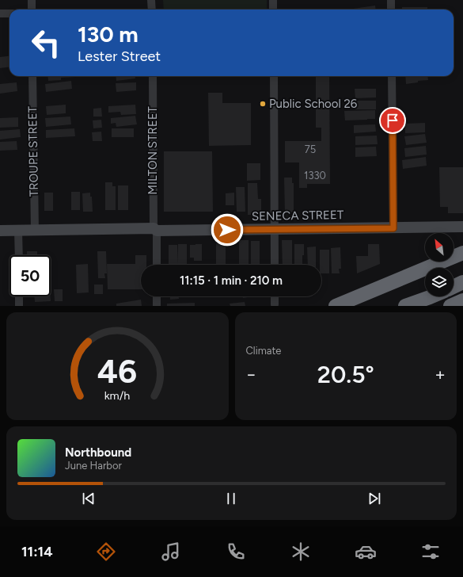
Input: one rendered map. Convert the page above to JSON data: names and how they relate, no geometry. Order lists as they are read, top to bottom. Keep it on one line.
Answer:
{"streets":{"main road":["SENECA STREET"],"street":["MILTON STREET","TROUPE STREET"]},"crossings":[["MILTON STREET","SENECA STREET"],["TROUPE STREET","SENECA STREET"]],"places":["Public School 26"],"house_numbers":["75","1330"],"north":"top left","page":{"turn":["130 m","Lester Street"],"limit":"50","trip":"11:15 · 1 min · 210 m","tile":"Climate","heat":["−","20.5°","+"],"song":["Northbound","June Harbor"],"tabs":"11:14","gauge":["46","km/h"]}}
